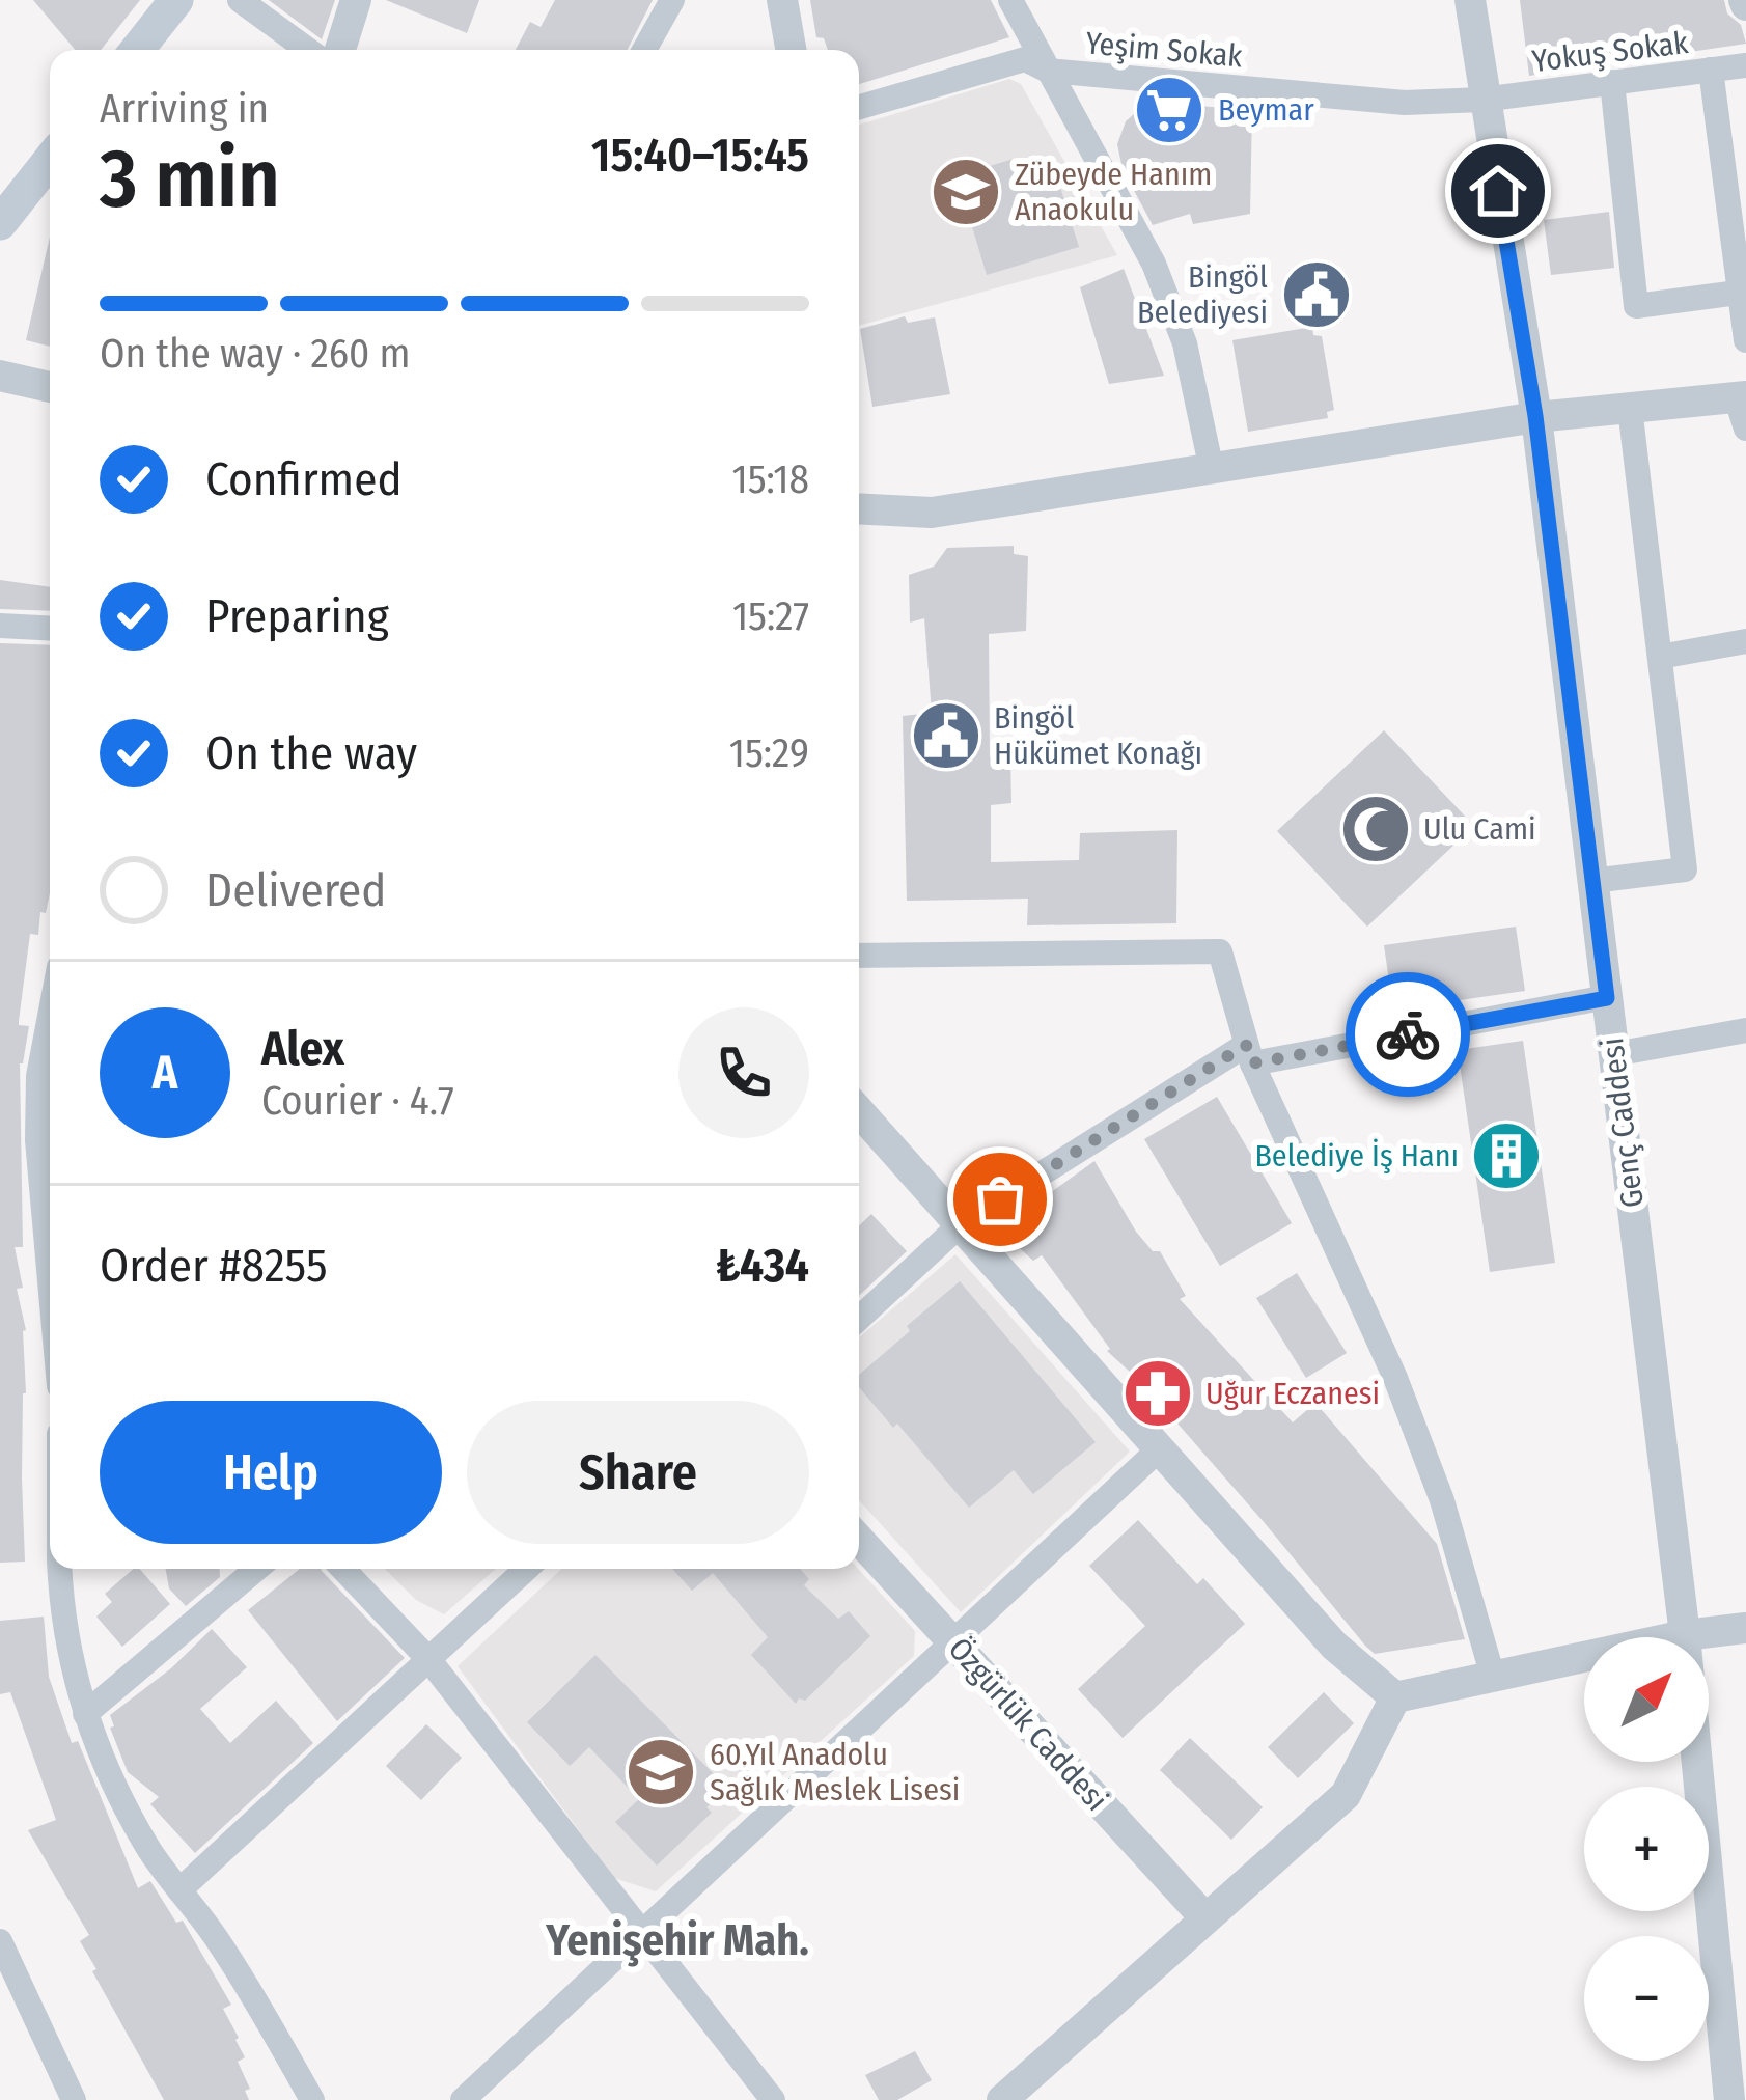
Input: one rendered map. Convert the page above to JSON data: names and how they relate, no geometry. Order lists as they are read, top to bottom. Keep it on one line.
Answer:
{"streets":{"street":["Yeşim Sokak","Yokuş Sokak","Genç Caddesi","Özgürlük Caddesi"]},"crossings":[["Yeşim Sokak","Yokuş Sokak"],["Yeşim Sokak","Genç Caddesi"],["Yokuş Sokak","Genç Caddesi"]],"districts":["Yenişehir Mah."],"places":{"supermarket":["Beymar"],"school or university":["Zübeyde Hanım Anaokulu","60.Yıl Anadolu Sağlık Meslek Lisesi"],"public building":["Bingöl Belediyesi","Bingöl Hükümet Konağı"],"mosque":["Ulu Cami"],"building":["Belediye İş Hanı"],"pharmacy":["Uğur Eczanesi"]},"north":"top right","page":{"heading":["3 min","Arriving in","15:40–15:45"],"panel":["Alex","Courier · 4.7","Order #8255","₺434"],"bar":"On the way · 260 m","list":[["Confirmed","15:18"],["Preparing","15:27"],["On the way","15:29"],"Delivered"],"round":"A","buttons":["Help","Share"],"map_buttons":["+","−"]}}
